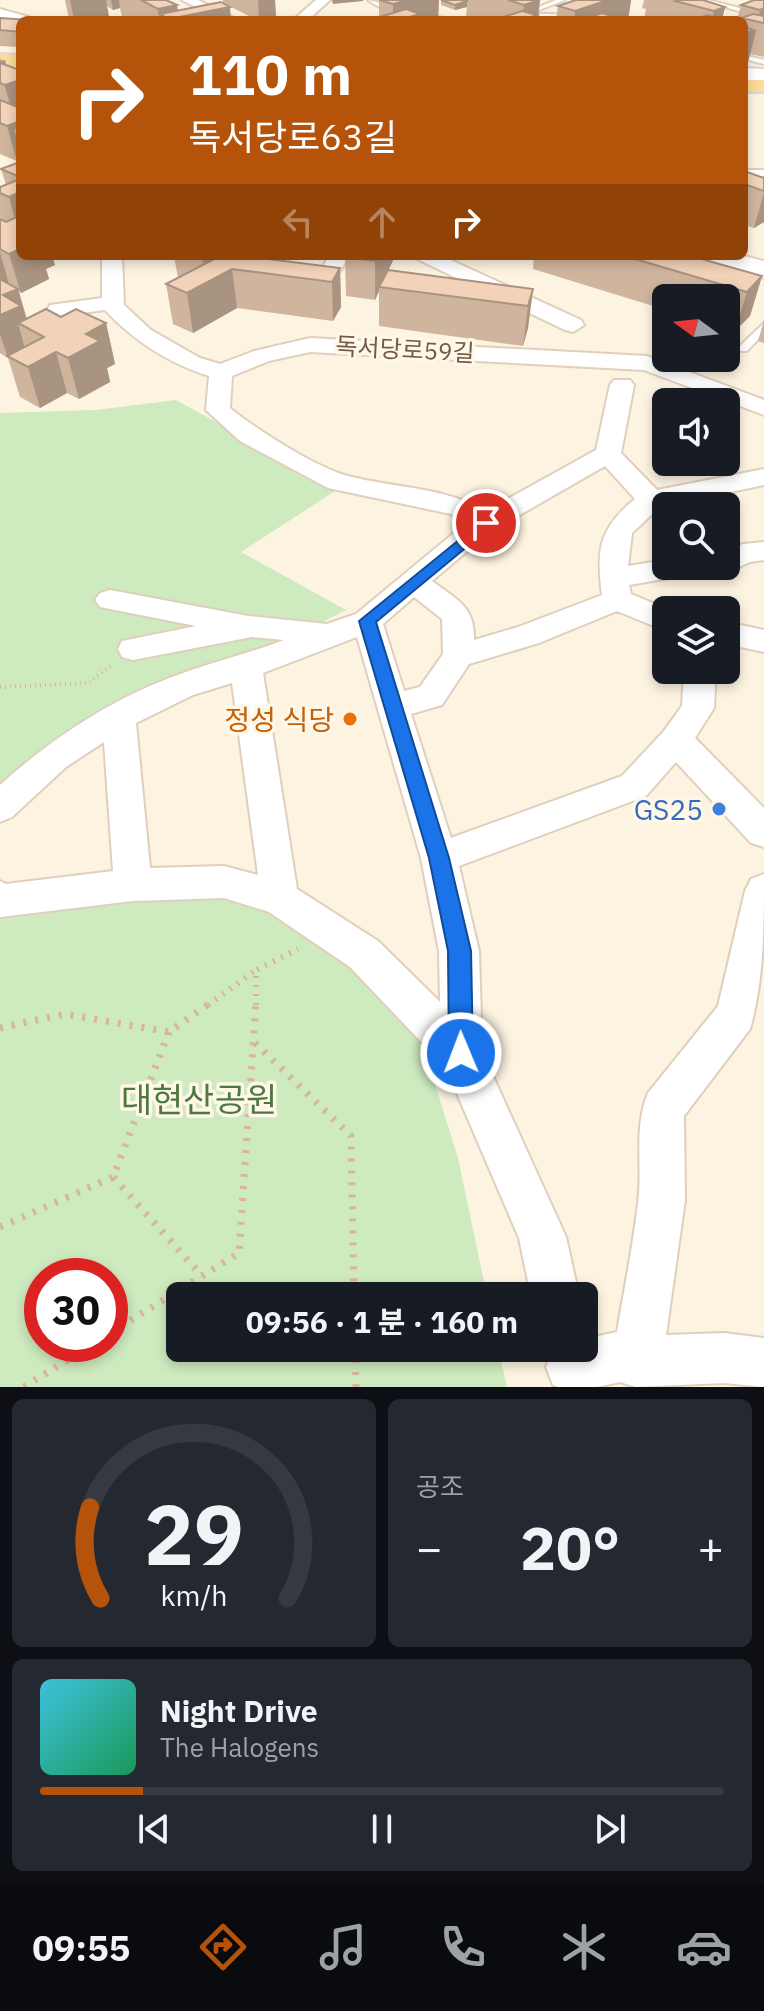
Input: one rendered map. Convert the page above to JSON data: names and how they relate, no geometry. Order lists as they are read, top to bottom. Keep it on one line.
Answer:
{"streets":{"street":["독서당로59길"]},"parks":["대현산공원"],"places":["정성 식당","GS25"],"north":"left","page":{"turn":["110 m","독서당로63길"],"limit":"30","trip":"09:56 · 1 분 · 160 m","tile":"공조","heat":["−","20°","+"],"song":["Night Drive","The Halogens"],"tabs":"09:55","gauge":["29","km/h"]}}
